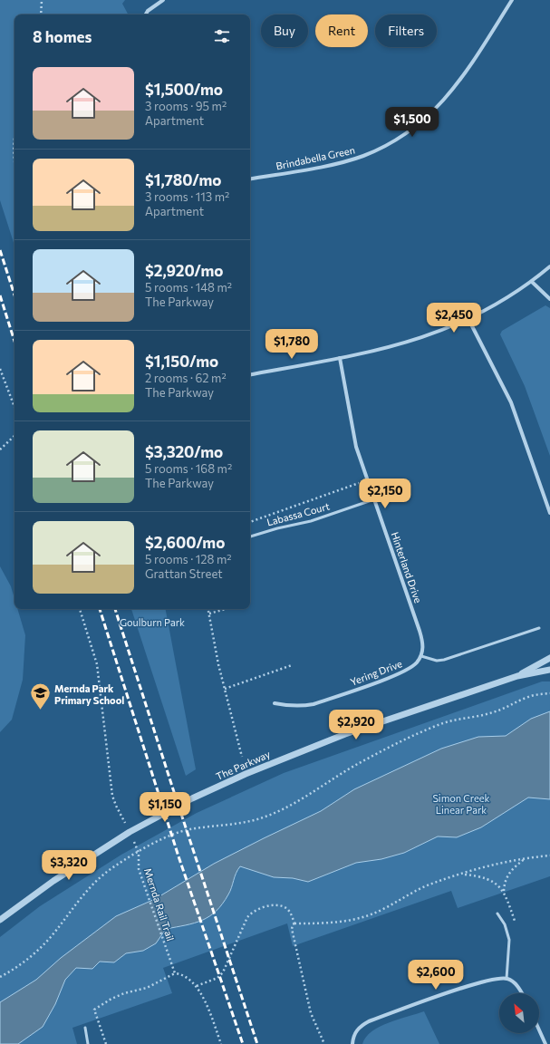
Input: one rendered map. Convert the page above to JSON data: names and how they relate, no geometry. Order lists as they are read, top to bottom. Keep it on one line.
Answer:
{"streets":{"street":["Brindabella Green","Hinterland Drive","Yering Drive","The Parkway"],"lane":["Labassa Court"],"path":["Mernda Rail Trail"]},"crossings":[["Labassa Court","Hinterland Drive"],["Hinterland Drive","Yering Drive"],["The Parkway","Mernda Rail Trail"]],"parks":["Goulburn Park","Simon Creek Linear Park"],"places":{"school or university":["Mernda Park Primary School"]},"north":"top left","page":{"chip":["Buy","Rent","Filters"],"heading":"8 homes","list":[{"name":"$1,500/mo","note":"3 rooms · 95 m² · Apartment"},{"name":"$1,780/mo","note":"3 rooms · 113 m² · Apartment"},{"name":"$2,920/mo","note":"5 rooms · 148 m² · The Parkway"},{"name":"$1,150/mo","note":"2 rooms · 62 m² · The Parkway"},{"name":"$3,320/mo","note":"5 rooms · 168 m² · The Parkway"},{"name":"$2,600/mo","note":"5 rooms · 128 m² · Grattan Street"}],"price":["$1,500","$2,450","$1,780","$2,150","$2,920","$1,150","$3,320","$2,600"]}}
